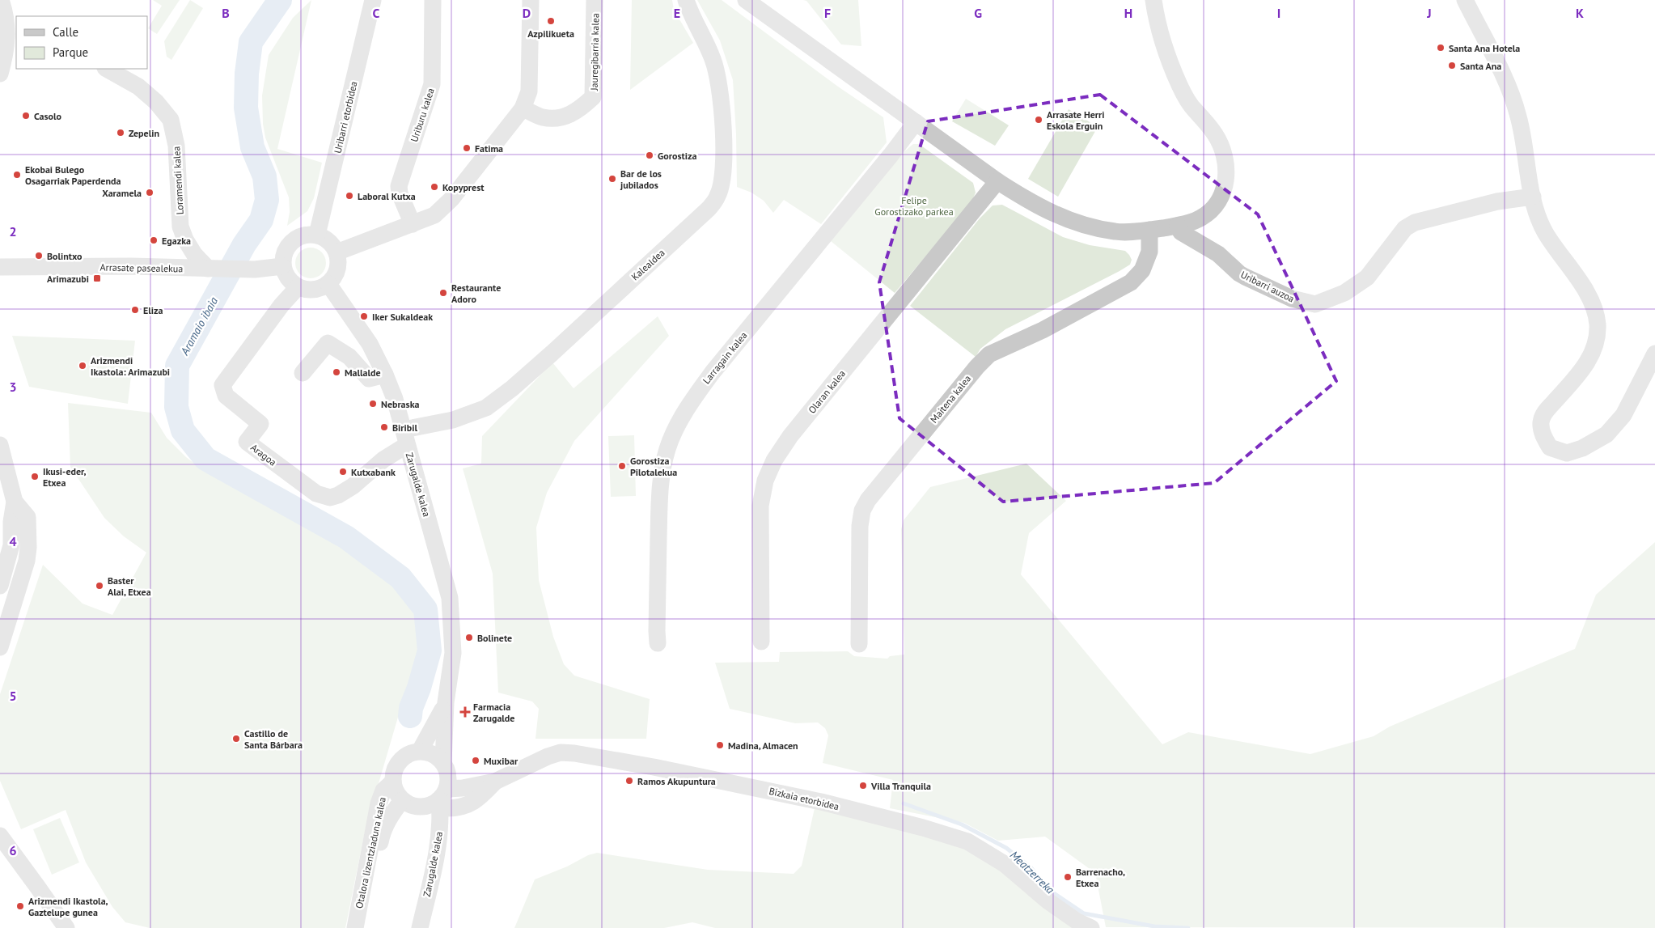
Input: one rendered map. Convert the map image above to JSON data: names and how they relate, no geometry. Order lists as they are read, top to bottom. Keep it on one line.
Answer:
{"streets":{"street":["Jauregibarria kalea","Uriburu kalea","Uribarri etorbidea","Loramendi kalea","Kalealdea","Arrasate pasealekua","Uribarri auzoa","Larragain kalea","Olaran kalea","Maitena kalea","Aragoa","Zarugalde kalea","Bizkaia etorbidea","Otalora lizentziaduna kalea"]},"crossings":[["Uribarri etorbidea","Arrasate pasealekua"],["Uribarri etorbidea","Aragoa"],["Uribarri etorbidea","Zarugalde kalea"],["Loramendi kalea","Arrasate pasealekua"],["Kalealdea","Aragoa"],["Kalealdea","Zarugalde kalea"],["Arrasate pasealekua","Aragoa"],["Arrasate pasealekua","Zarugalde kalea"],["Aragoa","Zarugalde kalea"],["Zarugalde kalea","Bizkaia etorbidea"],["Zarugalde kalea","Otalora lizentziaduna kalea"],["Bizkaia etorbidea","Otalora lizentziaduna kalea"]],"water":["Aramaio ibaia","Meatzerreka"],"parks":["Felipe Gorostizako parkea"],"places":{"other":["Azpilikueta","Santa Ana Hotela","Santa Ana","Casolo","Arrasate Herri Eskola Erguin","Zepelin","Fatima","Gorostiza","Ekobai Bulego Osagarriak Paperdenda","Bar de los jubilados","Kopyprest","Xaramela","Laboral Kutxa","Egazka","Bolintxo","Restaurante Adoro","Eliza","Iker Sukaldeak","Arizmendi Ikastola: Arimazubi","Mallalde","Nebraska","Biribil","Gorostiza Pilotalekua","Kutxabank","Ikusi-eder, Etxea","Baster Alai, Etxea","Bolinete","Castillo de Santa Bárbara","Madina, Almacen","Muxibar","Ramos Akupuntura","Villa Tranquila","Barrenacho, Etxea","Arizmendi Ikastola, Gaztelupe gunea"],"transit":["Arimazubi"],"health":["Farmacia Zarugalde"]},"legend":["Calle","Parque"],"grid":{"columns":["B","C","D","E","F","G","H","I","J","K"],"rows":["2","3","4","5","6"]}}
